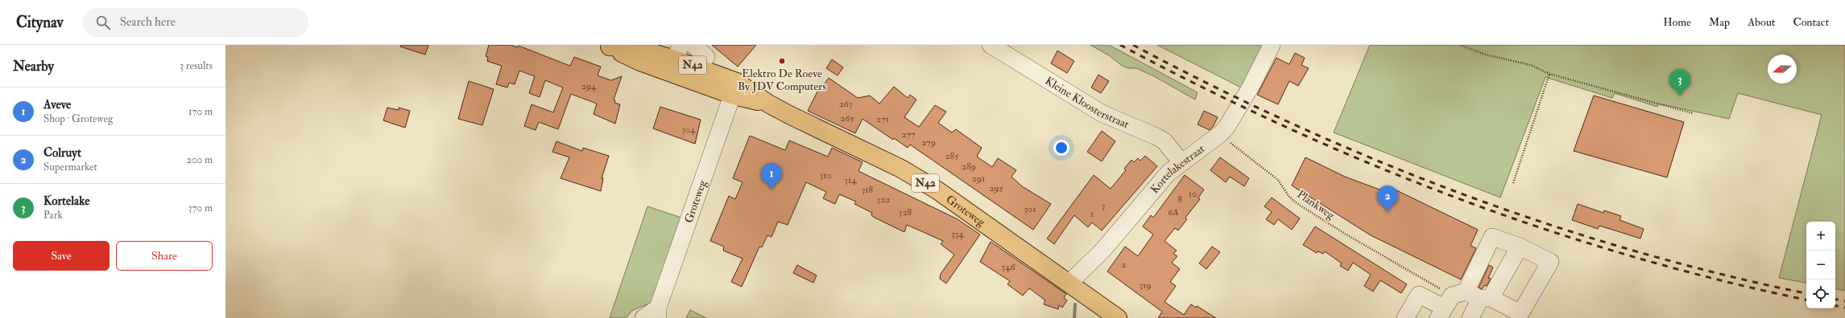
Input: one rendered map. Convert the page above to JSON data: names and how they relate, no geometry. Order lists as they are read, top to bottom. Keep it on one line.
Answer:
{"streets":{"main road":["N42","Groteweg"],"street":["Kleine Kloosterstraat","Kortelakestraat"],"path":["Plankweg"]},"crossings":[["Kleine Kloosterstraat","Kortelakestraat"],["Kortelakestraat","Groteweg"],["Kortelakestraat","Plankweg"]],"places":["Elektro De Roeve By JDV Computers"],"house_numbers":["294","263","265","271","304","277","279","285","289","310","291","314","295","318","10","322","8","3","301","328","6A","1","334","2","346","319"],"north":"left","page":{"header":"Citynav","search":"Search here","nav":["Home","Map","About","Contact"],"heading":["Nearby","3 results"],"pins":["3","1","2"],"list":[{"mark":"1","name":"Aveve","note":"Shop · Groteweg","value":"170 m"},{"mark":"2","name":"Colruyt","note":"Supermarket","value":"200 m"},{"mark":"3","name":"Kortelake","note":"Park","value":"370 m"}],"map_buttons":["+","−"],"buttons":["Save","Share"]}}
